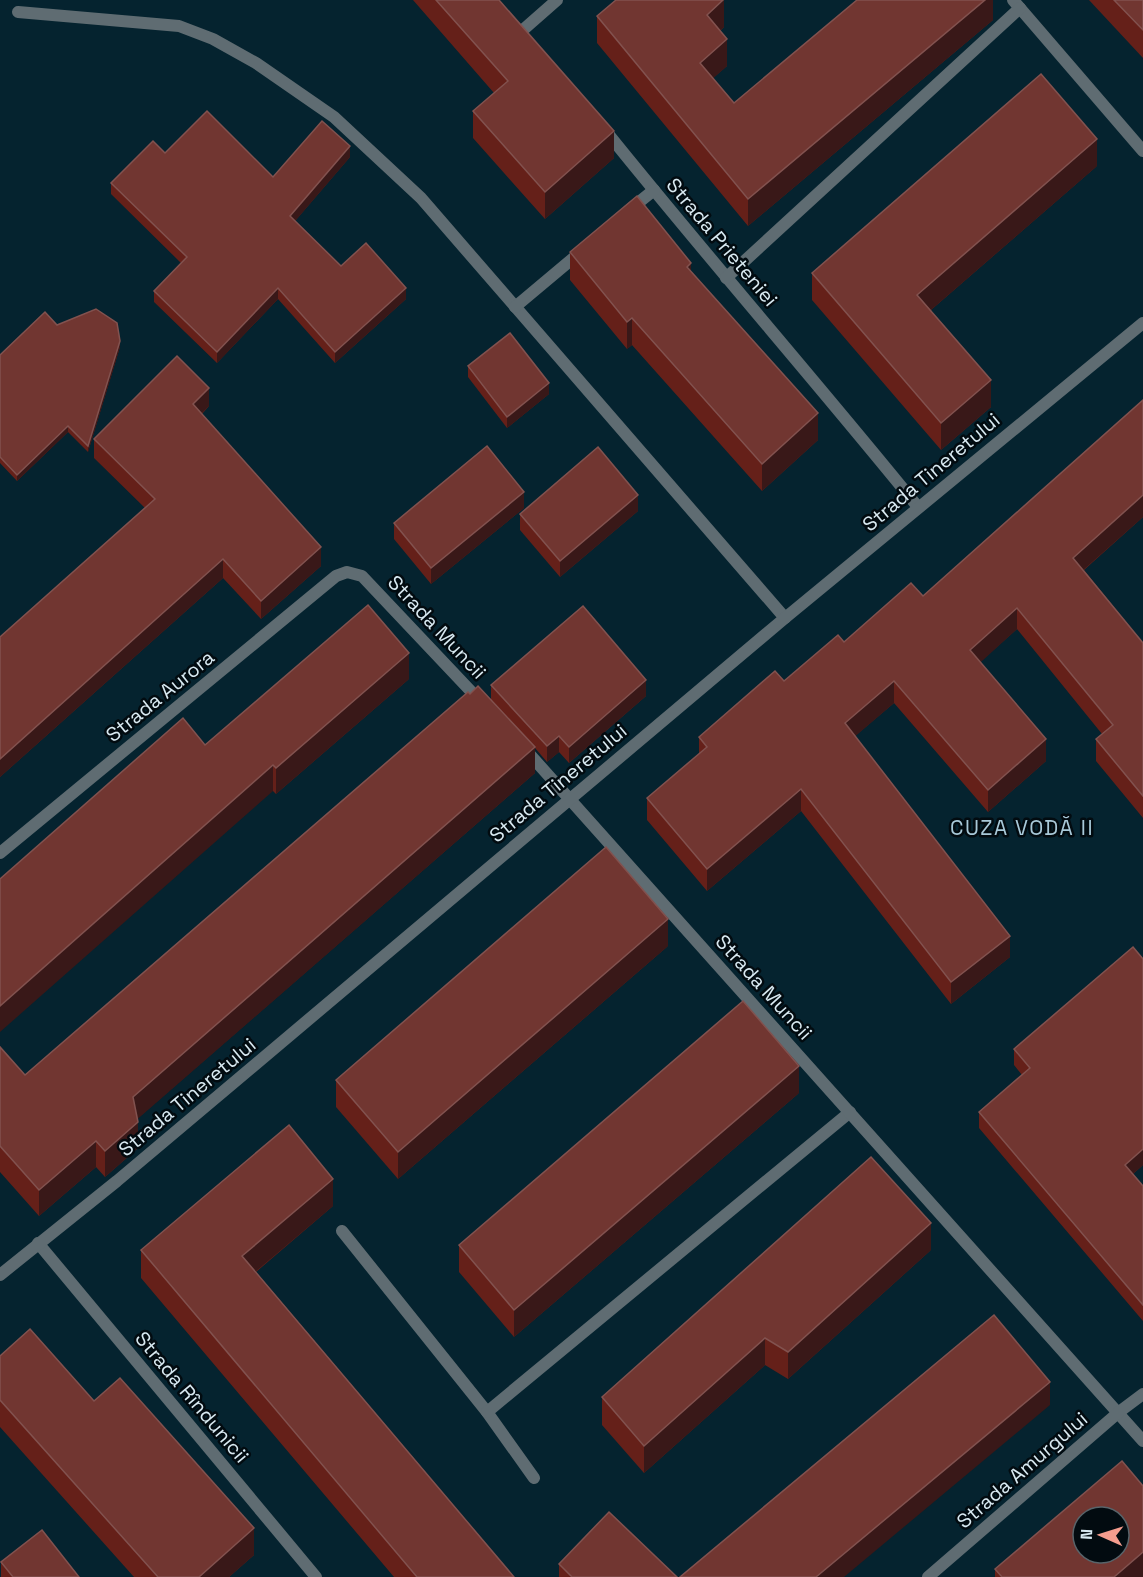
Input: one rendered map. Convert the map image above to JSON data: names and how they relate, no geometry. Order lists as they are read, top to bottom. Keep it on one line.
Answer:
{"streets":{"street":["Strada Prieteniei","Strada Tineretului","Strada Muncii","Strada Aurora","Strada Rîndunicii","Strada Amurgului"]},"crossings":[["Strada Prieteniei","Strada Tineretului"],["Strada Tineretului","Strada Muncii"],["Strada Tineretului","Strada Rîndunicii"],["Strada Muncii","Strada Aurora"],["Strada Muncii","Strada Amurgului"]],"districts":["CUZA VODĂ II"],"north":"left"}
